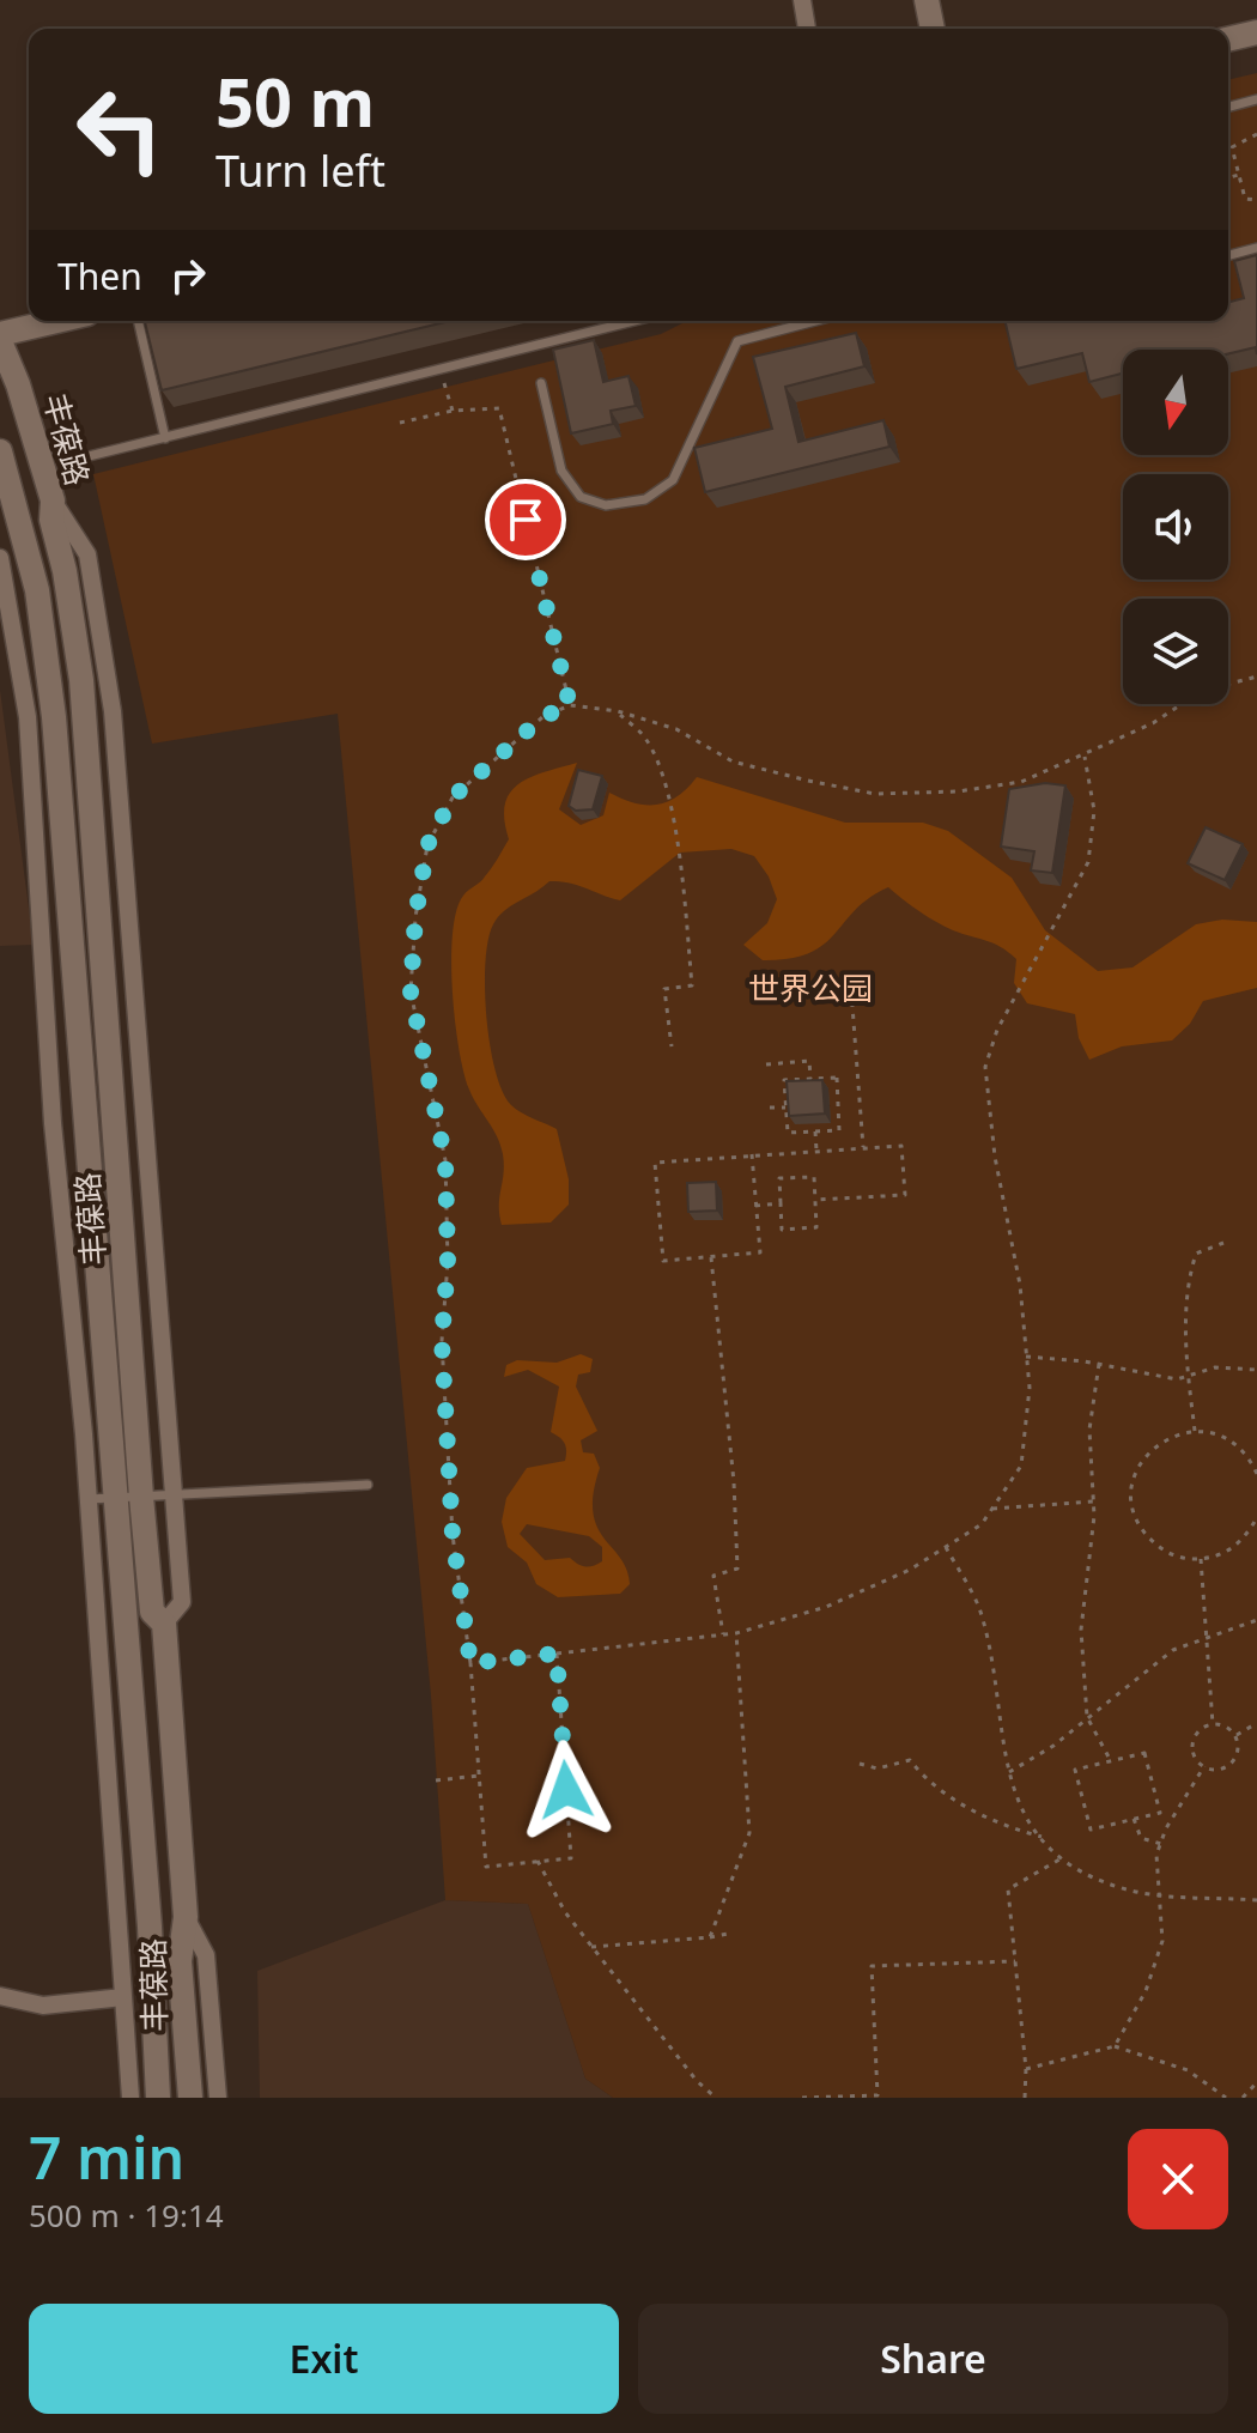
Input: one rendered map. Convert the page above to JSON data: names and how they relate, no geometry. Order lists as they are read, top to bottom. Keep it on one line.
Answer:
{"streets":{"main road":["丰葆路"]},"parks":["世界公园"],"north":"bottom","page":{"turn":["50 m","Turn left"],"then":"Then","heading":["7 min","500 m · 19:14"],"buttons":["Exit","Share"]}}
